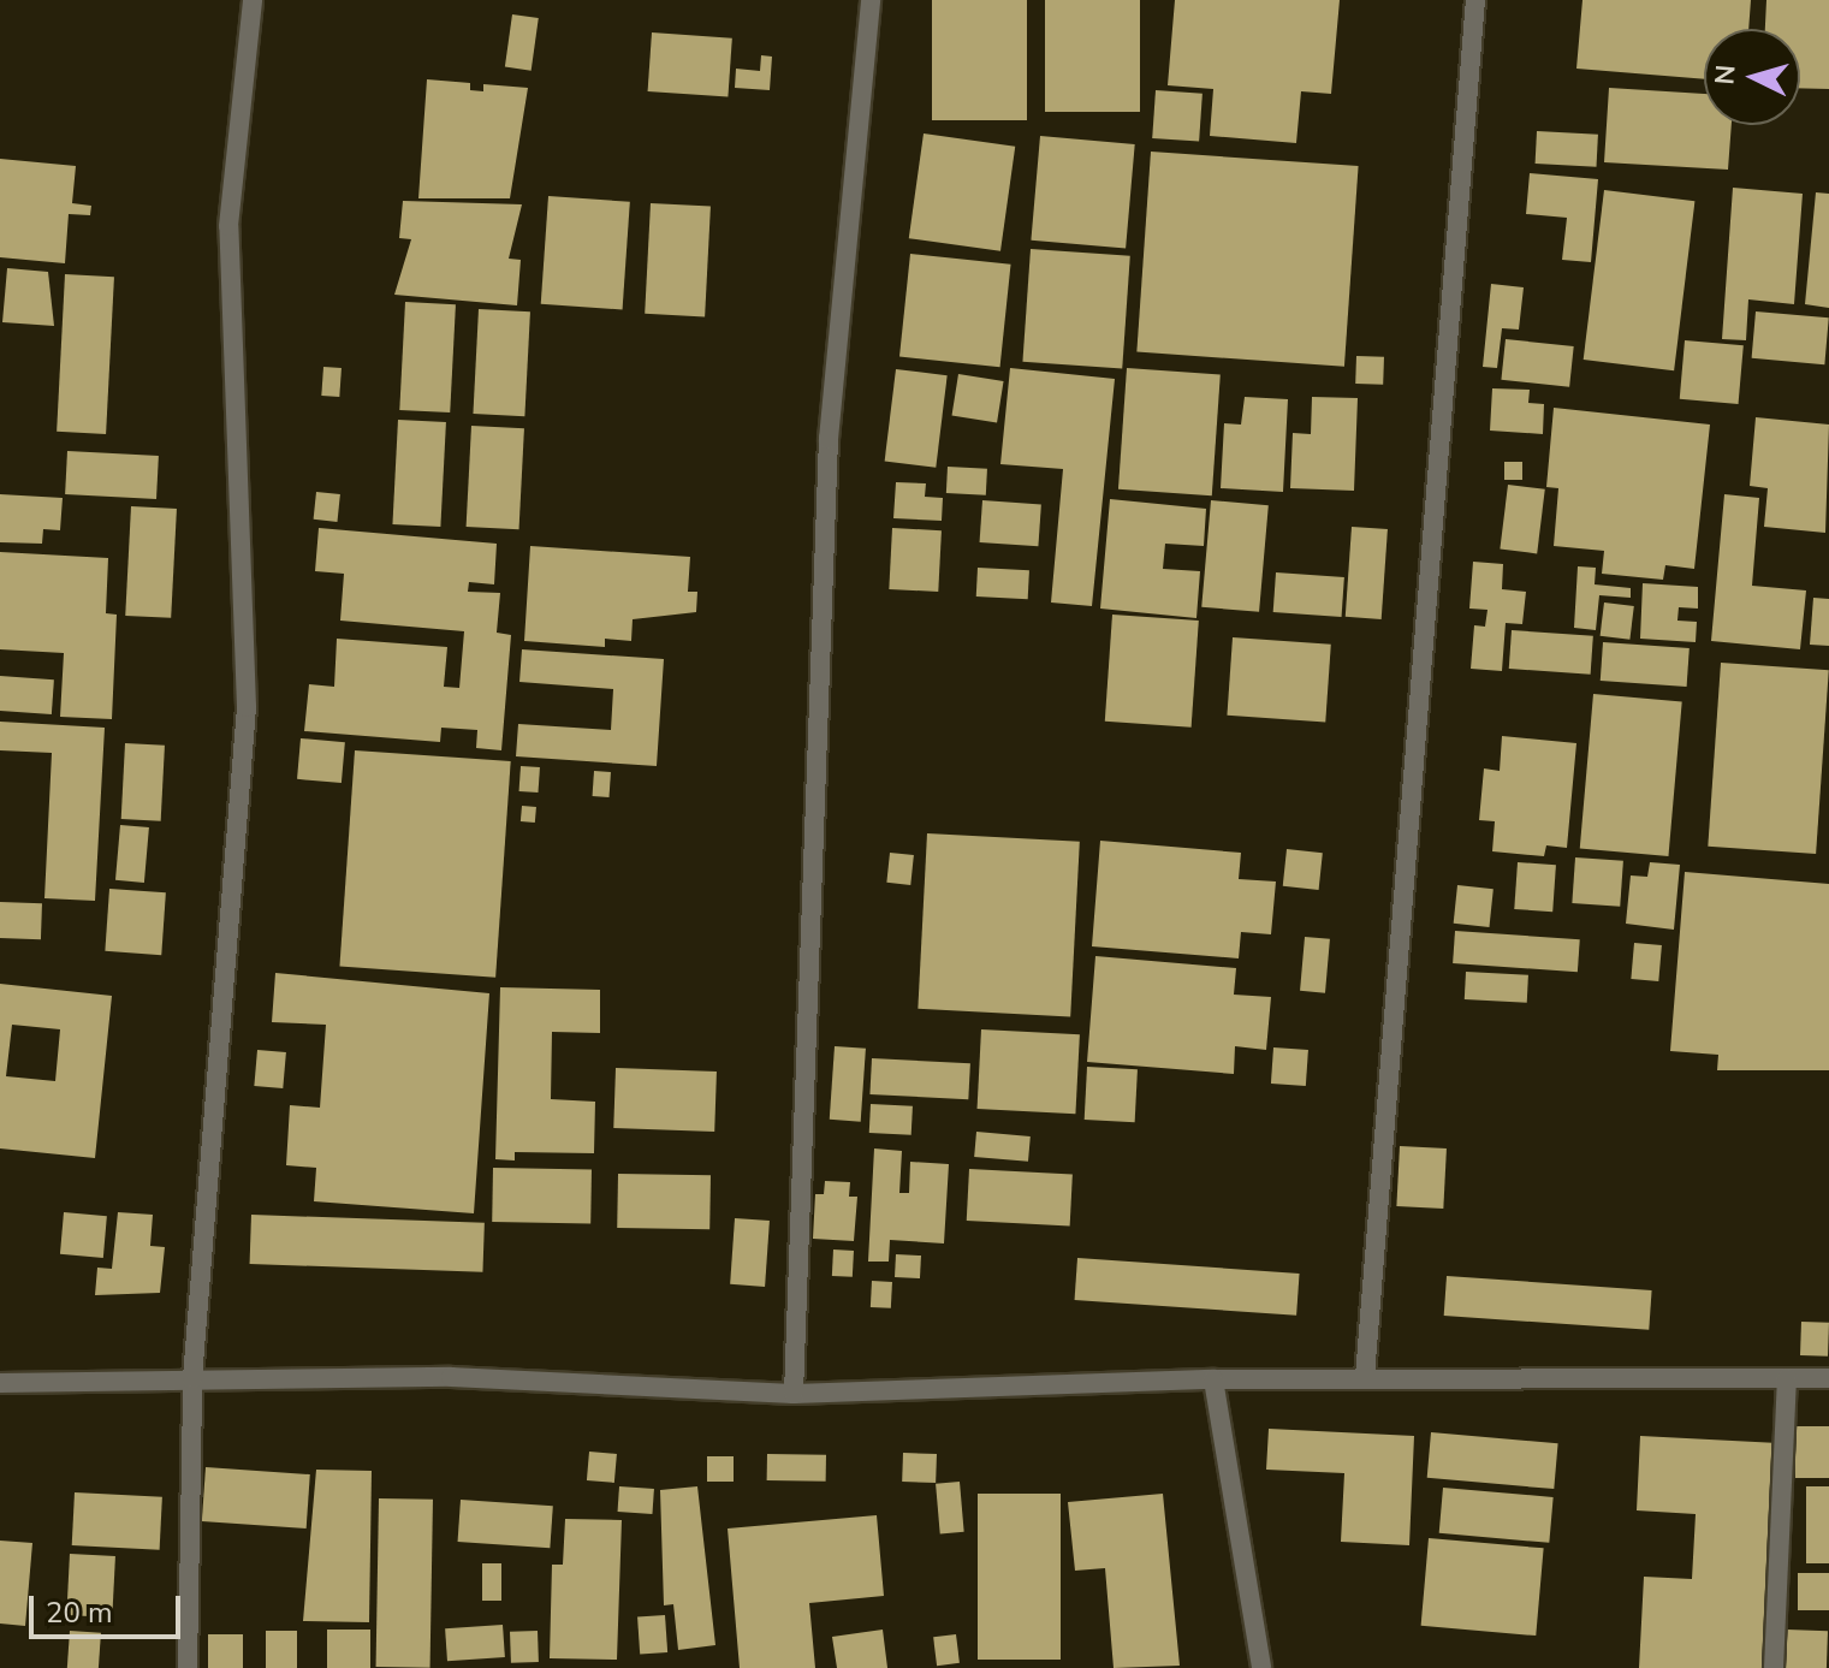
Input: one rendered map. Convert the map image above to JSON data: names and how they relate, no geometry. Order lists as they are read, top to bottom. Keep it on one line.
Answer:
{"scale_bar":"20 m","north":"left"}
